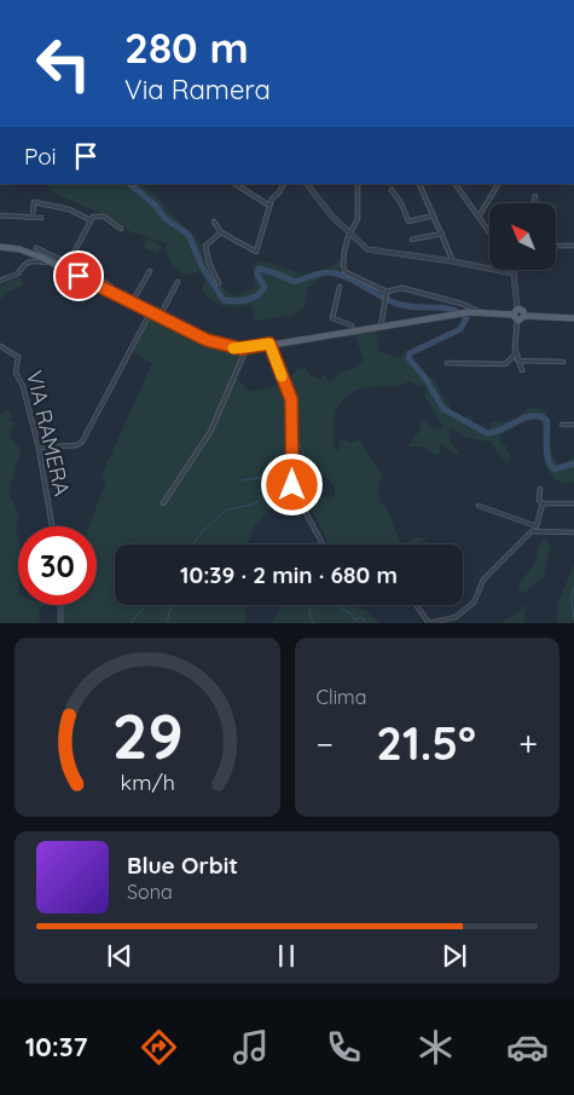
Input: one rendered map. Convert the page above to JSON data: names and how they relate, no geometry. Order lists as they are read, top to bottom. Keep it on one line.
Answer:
{"streets":{"street":["VIA RAMERA"]},"north":"top left","page":{"turn":["280 m","Via Ramera"],"then":"Poi","limit":"30","trip":"10:39 · 2 min · 680 m","tile":"Clima","heat":["−","21.5°","+"],"song":["Blue Orbit","Sona"],"tabs":"10:37","gauge":["29","km/h"]}}
